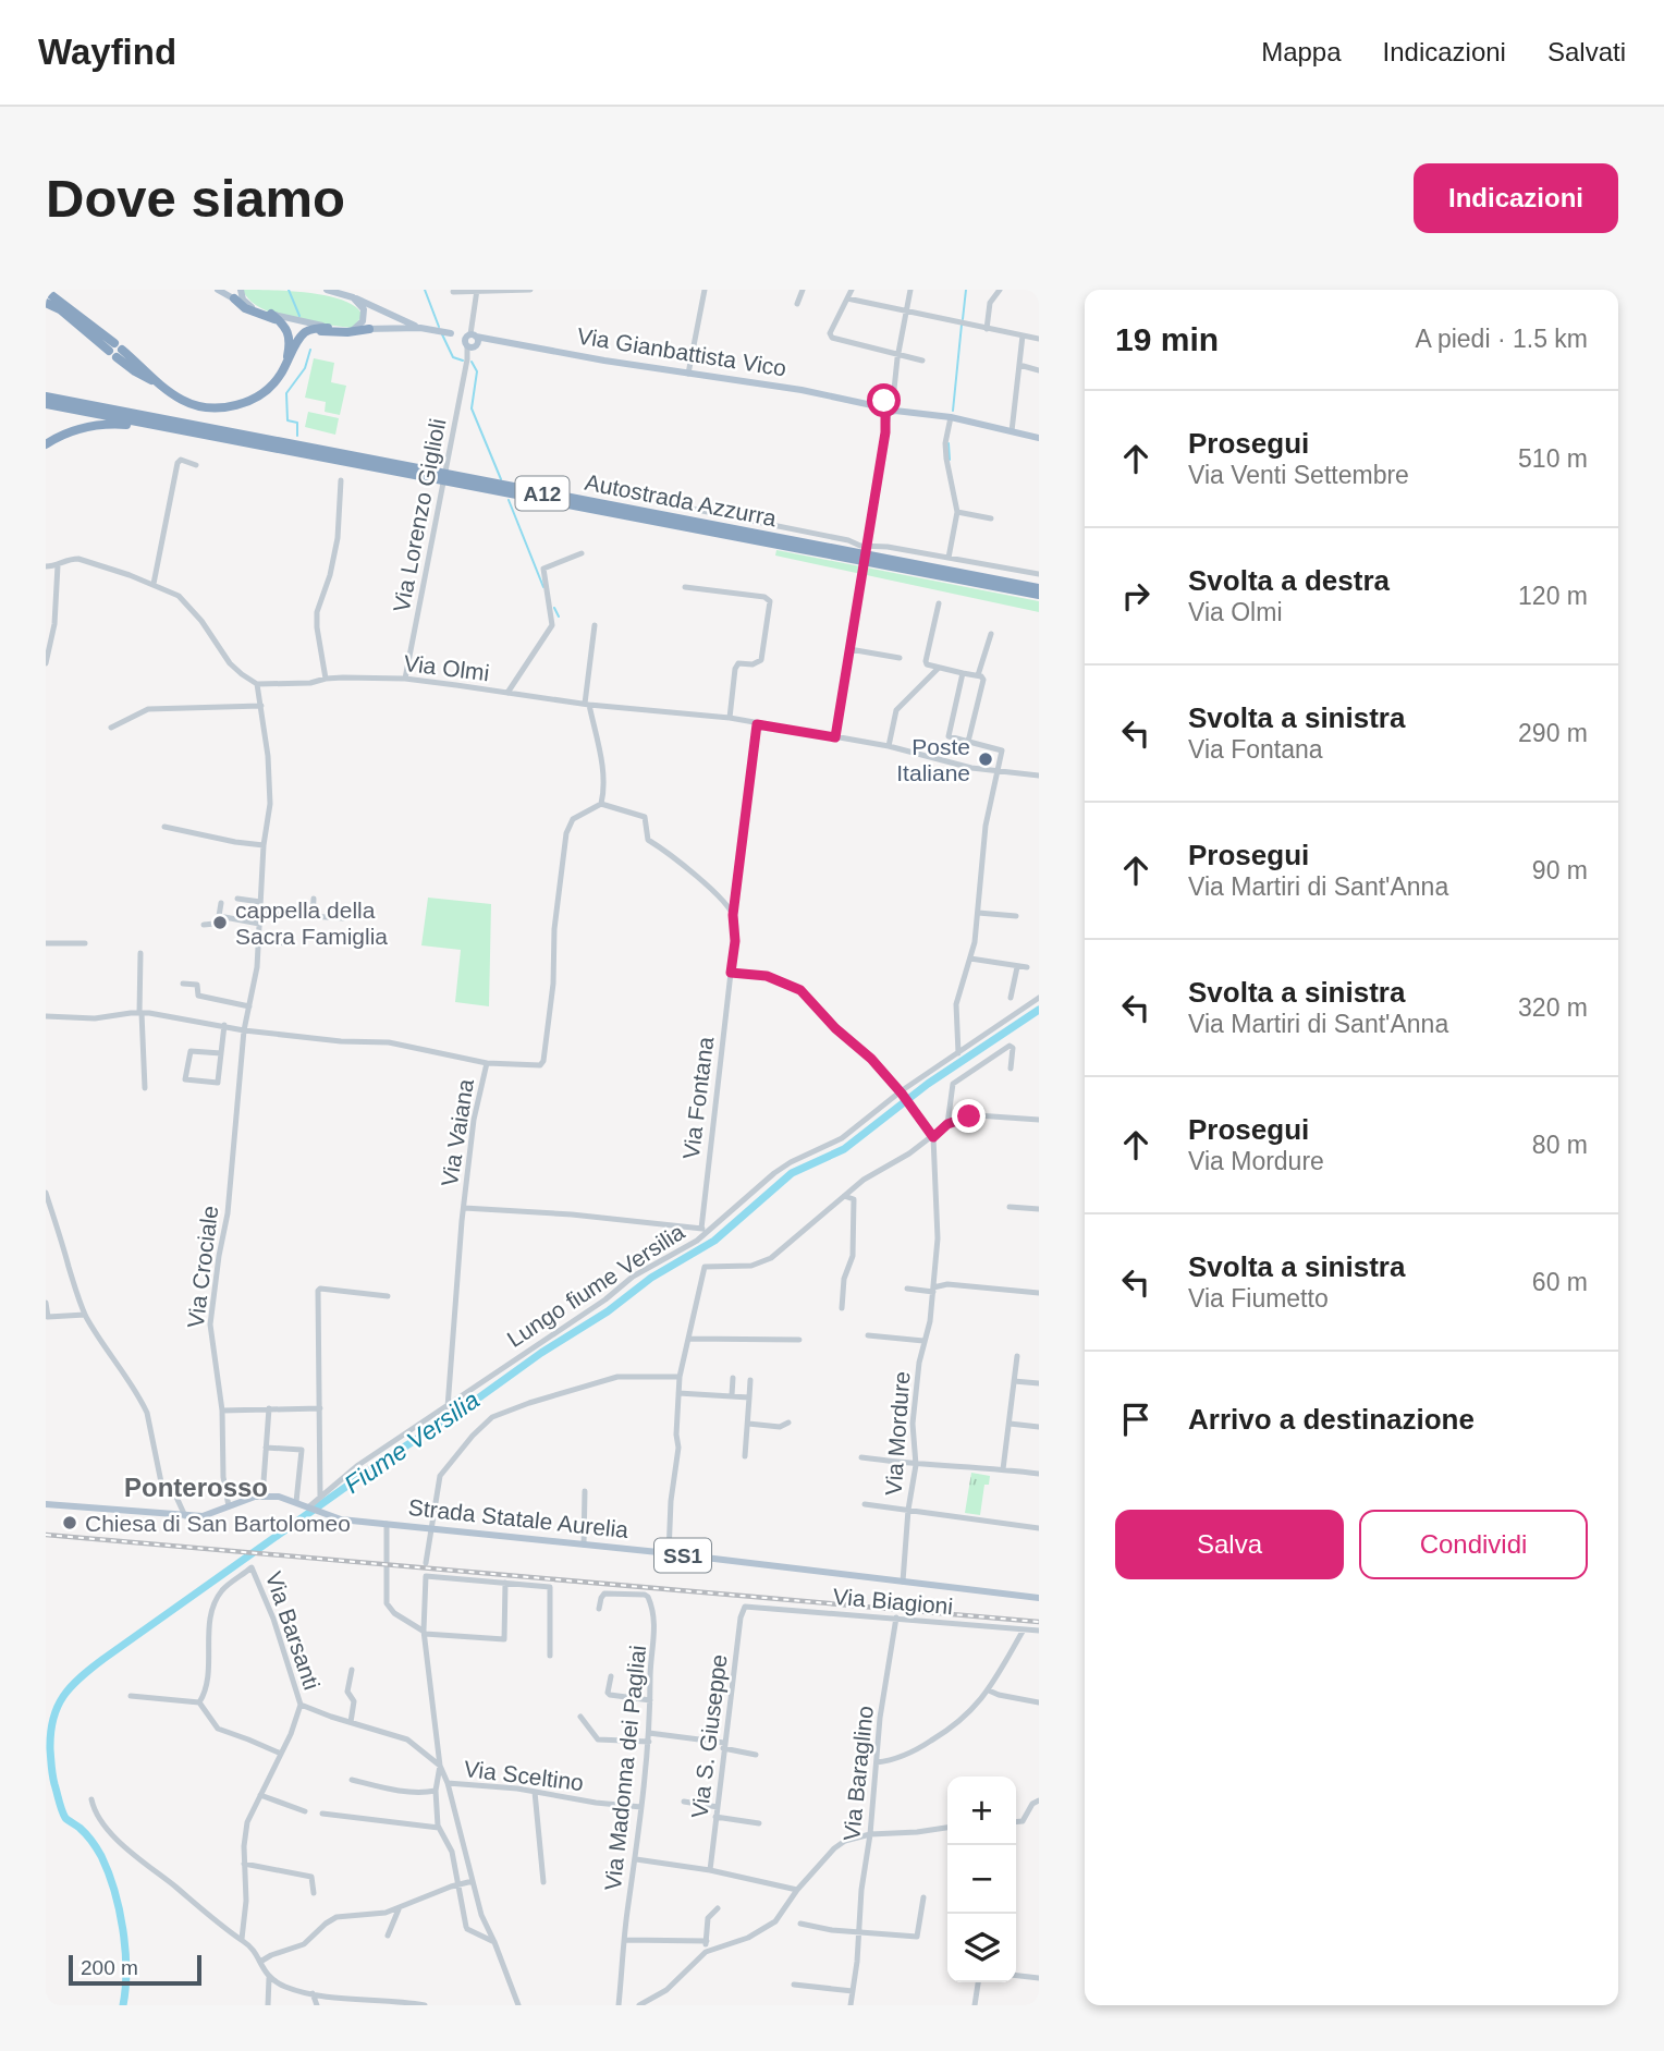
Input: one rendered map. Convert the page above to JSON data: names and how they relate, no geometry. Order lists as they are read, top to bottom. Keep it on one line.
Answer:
{"streets":{"highway":["A12","Autostrada Azzurra"],"main road":["Via Gianbattista Vico","Strada Statale Aurelia","SS1"],"street":["Via Lorenzo Giglioli","Via Olmi","Via Fontana","Via Vaiana","Via Crociale","Lungo fiume Versilia","Via Mordure","Via Biagioni","Via Barsanti","Via S. Giuseppe","Via Madonna dei Pagliai","Via Baraglino","Via Sceltino"]},"crossings":[["Via Gianbattista Vico","Via Lorenzo Giglioli"],["Via Lorenzo Giglioli","Via Olmi"],["Via Olmi","Via Crociale"],["Via Fontana","Lungo fiume Versilia"],["Via Vaiana","Lungo fiume Versilia"],["Via Crociale","Strada Statale Aurelia"],["Lungo fiume Versilia","Strada Statale Aurelia"],["Via Mordure","Strada Statale Aurelia"],["Via Biagioni","Via S. Giuseppe"],["Via Biagioni","Via Baraglino"],["Via Madonna dei Pagliai","Via Sceltino"]],"districts":["Ponterosso"],"water":["Fiume Versilia"],"places":["Poste Italiane","cappella della Sacra Famiglia","Chiesa di San Bartolomeo"],"scale_bar":"200 m","page":{"header":"Wayfind","nav":["Mappa","Indicazioni","Salvati"],"buttons":["Indicazioni",["Salva","Condividi"]],"title":"Dove siamo","heading":["19 min","A piedi · 1.5 km"],"list":[["Prosegui","Via Venti Settembre","510 m"],["Svolta a destra","Via Olmi","120 m"],["Svolta a sinistra","Via Fontana","290 m"],["Prosegui","Via Martiri di Sant'Anna","90 m"],["Svolta a sinistra","Via Martiri di Sant'Anna","320 m"],["Prosegui","Via Mordure","80 m"],["Svolta a sinistra","Via Fiumetto","60 m"],"Arrivo a destinazione"],"map_buttons":["+","−"],"scale":"200 m"}}
